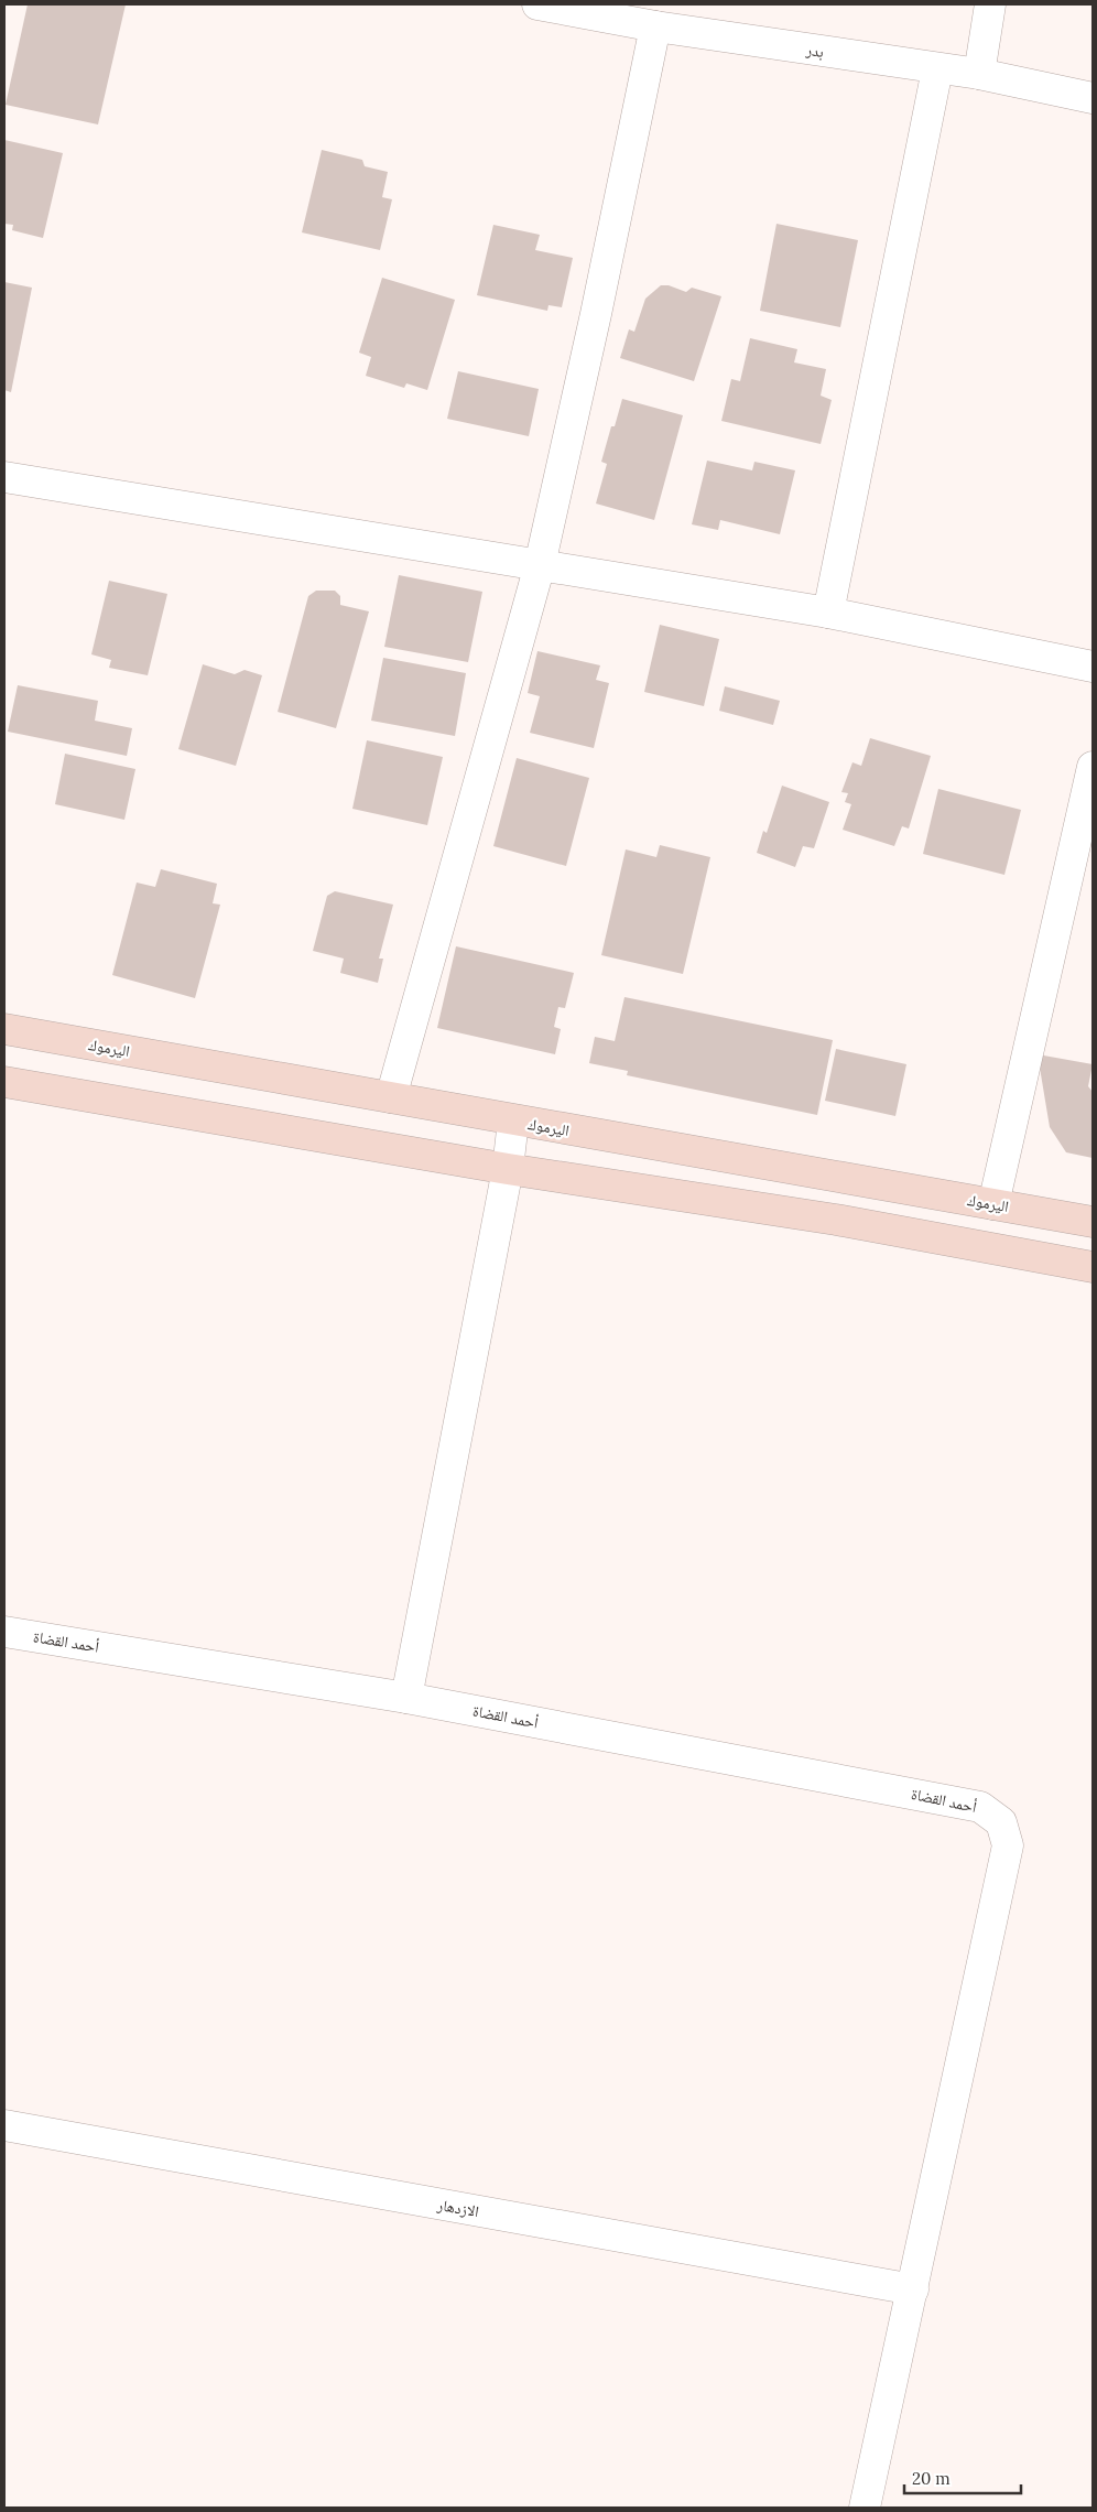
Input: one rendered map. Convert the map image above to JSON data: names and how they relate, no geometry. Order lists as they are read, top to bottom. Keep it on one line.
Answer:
{"streets":{"street":["بدر","اليرموك","أحمد القضاة","الازدهار"]},"crossings":[["أحمد القضاة","الازدهار"]],"scale_bar":"20 m"}
